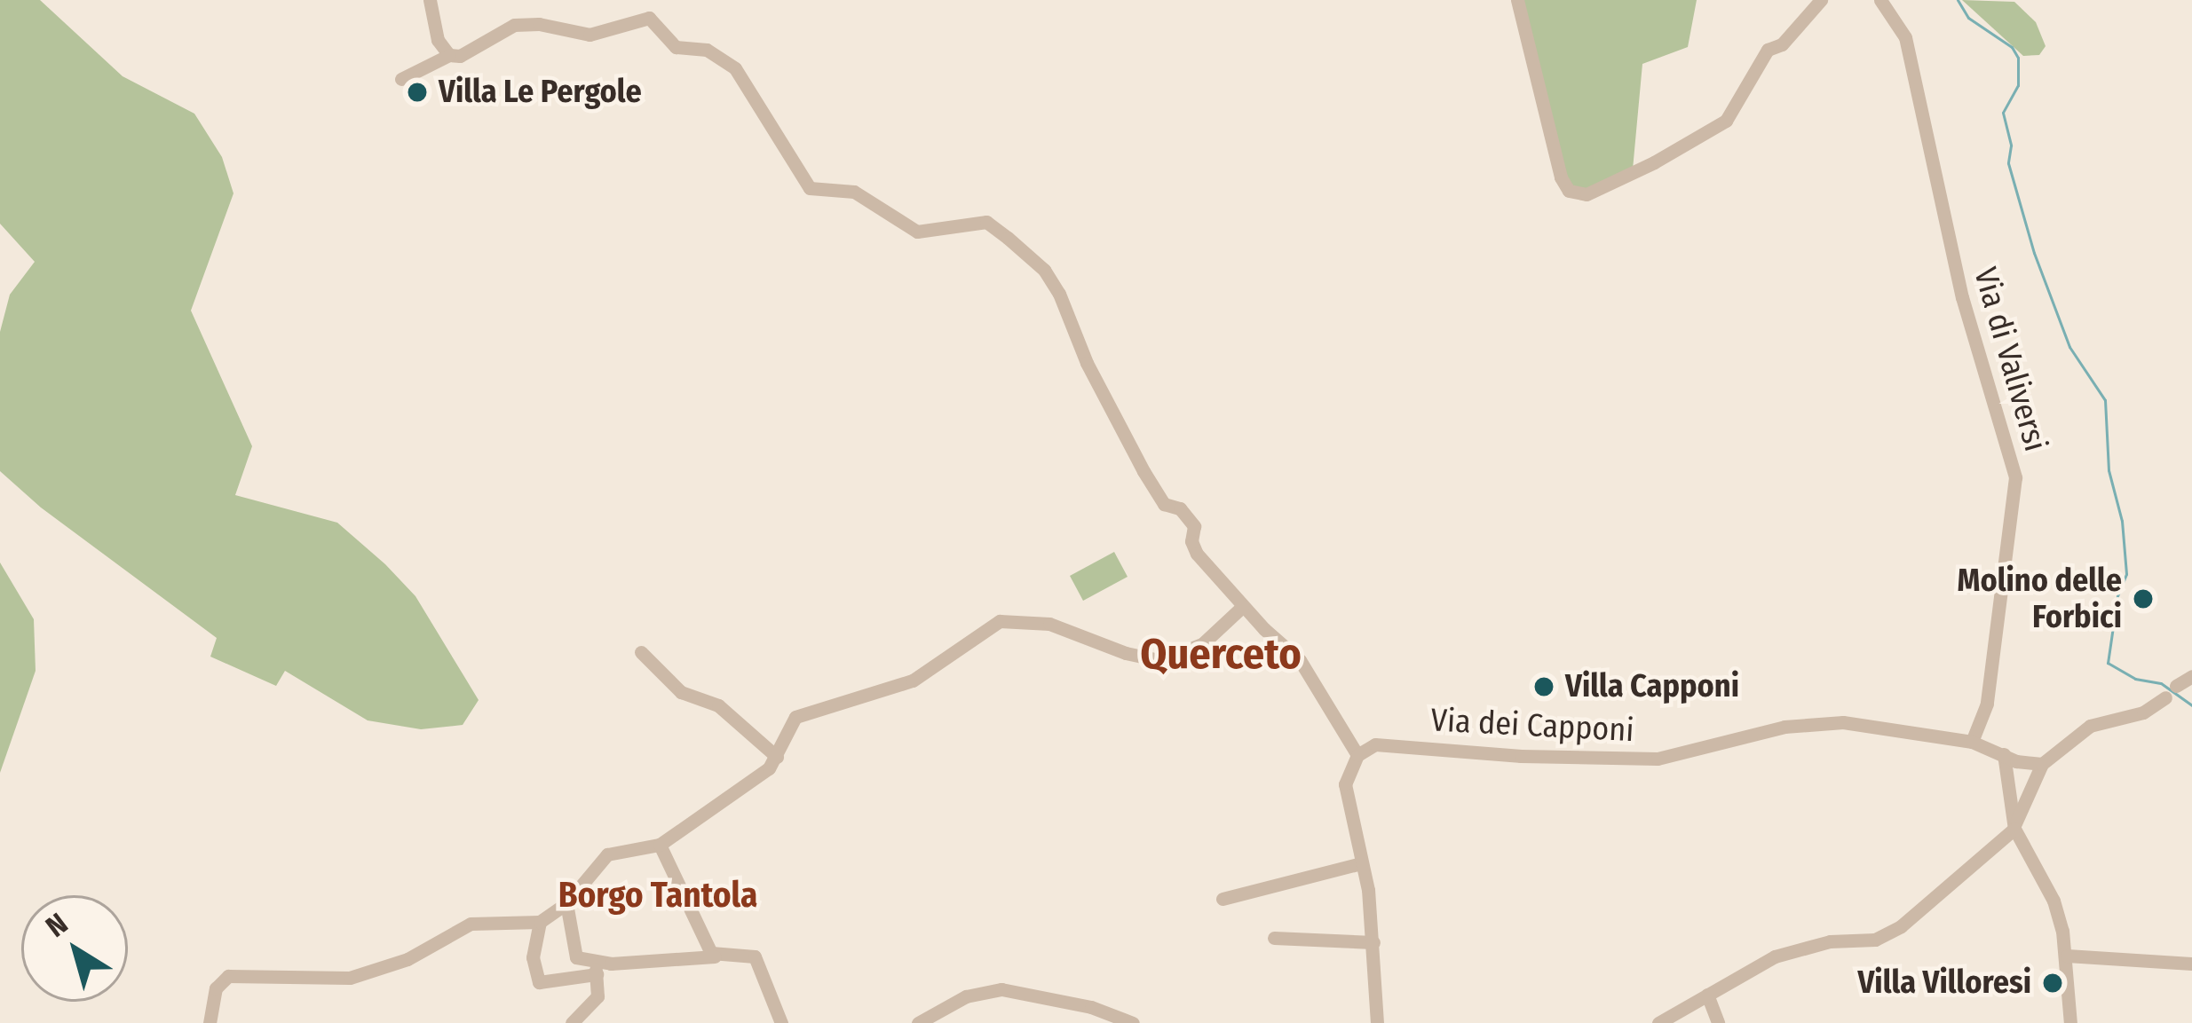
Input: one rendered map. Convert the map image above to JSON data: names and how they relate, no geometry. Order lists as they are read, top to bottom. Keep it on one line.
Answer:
{"streets":{"street":["Via di Valiversi","Via dei Capponi"]},"crossings":[["Via di Valiversi","Via dei Capponi"]],"districts":["Querceto","Borgo Tantola"],"places":["Villa Le Pergole","Molino delle Forbici","Villa Capponi","Villa Villoresi"],"north":"top left"}
